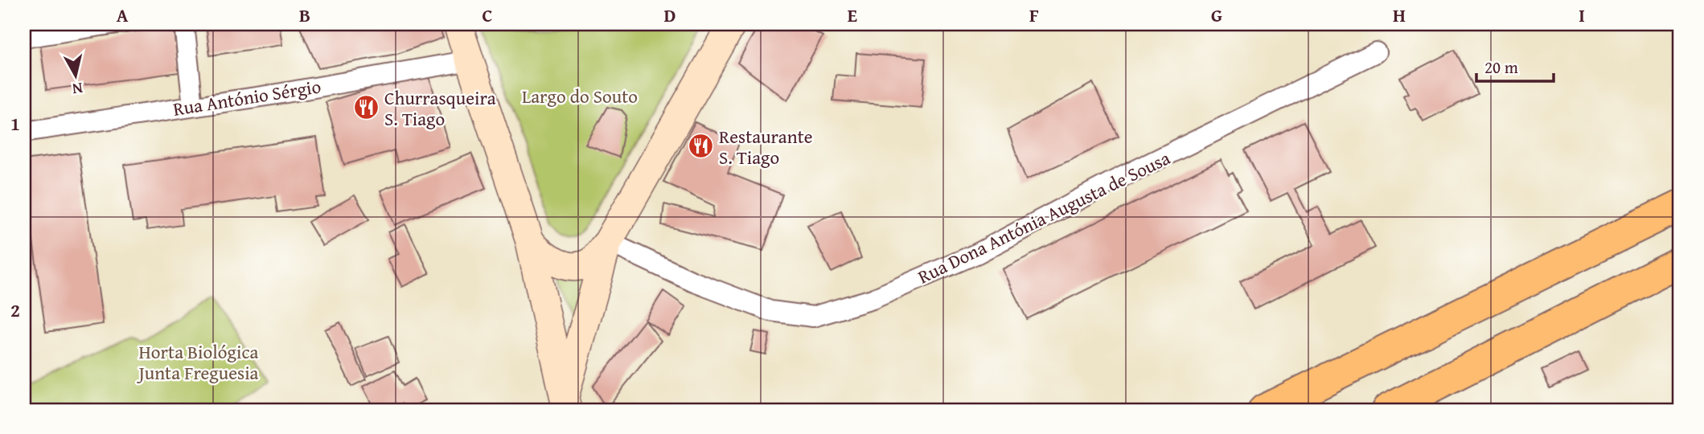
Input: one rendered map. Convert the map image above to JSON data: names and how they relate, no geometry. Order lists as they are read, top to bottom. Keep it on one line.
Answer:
{"streets":{"street":["Rua António Sérgio","Rua Dona Antónia Augusta de Sousa"]},"parks":["Largo do Souto","Horta Biológica Junta Freguesia"],"places":{"restaurant":["Churrasqueira S. Tiago","Restaurante S. Tiago"]},"scale_bar":"20 m","north":"bottom","grid":{"columns":["A","B","C","D","E","F","G","H","I"],"rows":["1","2"]}}
